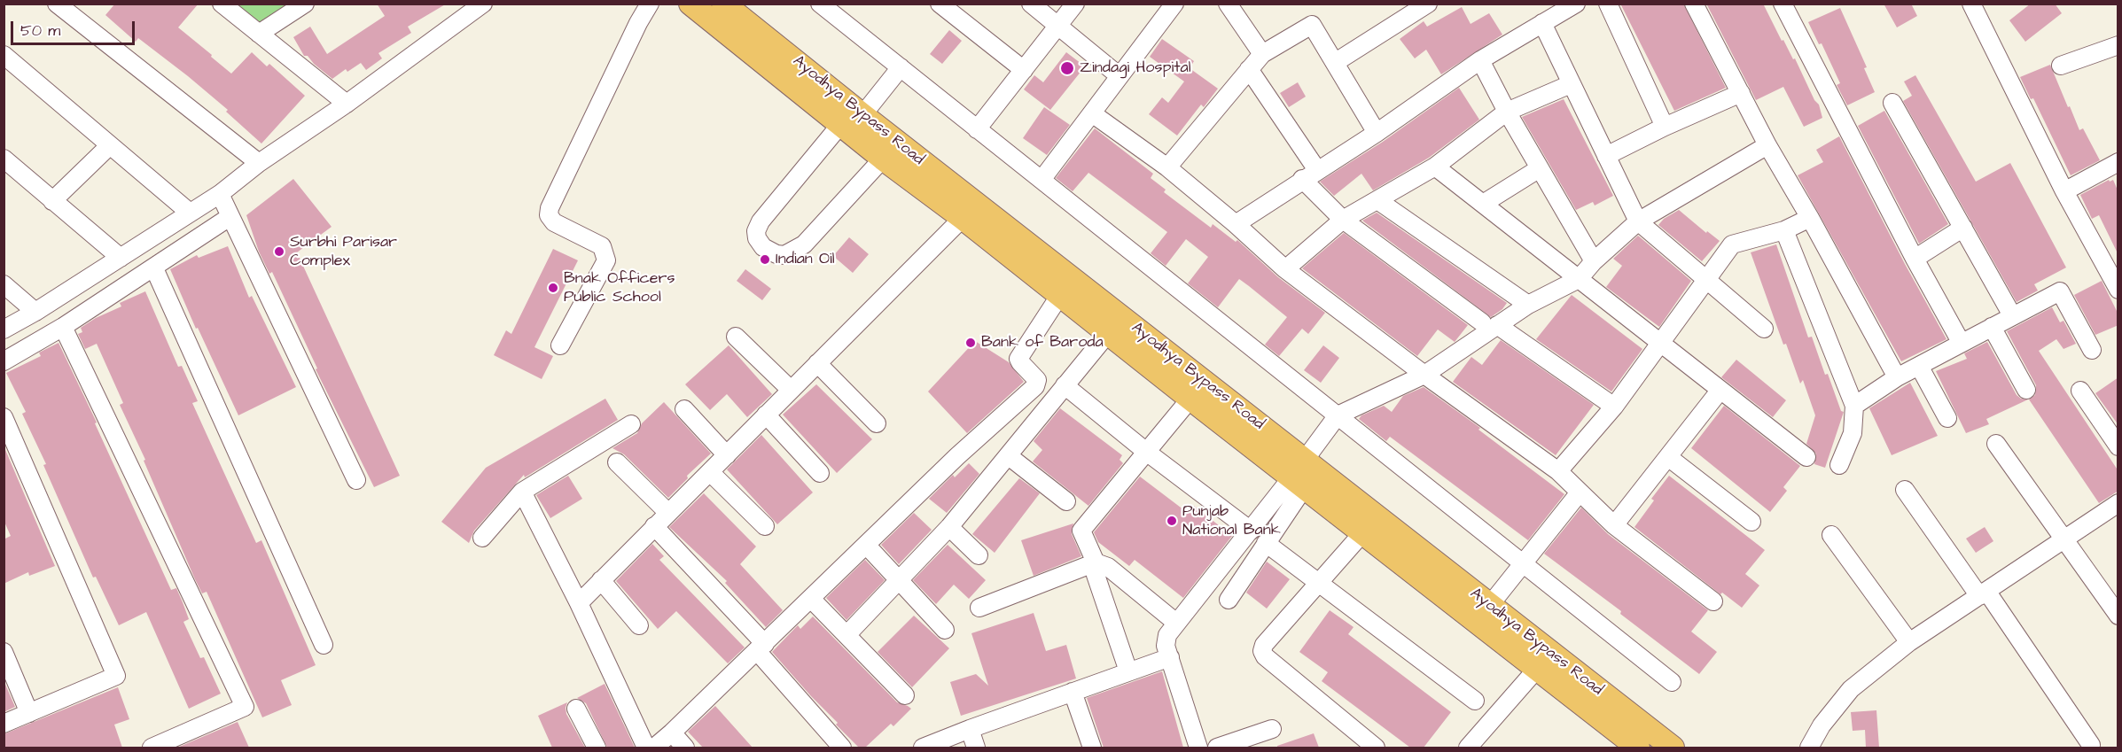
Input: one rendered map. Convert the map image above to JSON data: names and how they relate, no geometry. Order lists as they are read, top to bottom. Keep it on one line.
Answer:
{"streets":{"main road":["Ayodhya Bypass Road"]},"places":["Zindagi Hospital","Surbhi Parisar Complex","Indian Oil","Bnak Officers Public School","Bank of Baroda","Punjab National Bank"],"scale_bar":"50 m"}
